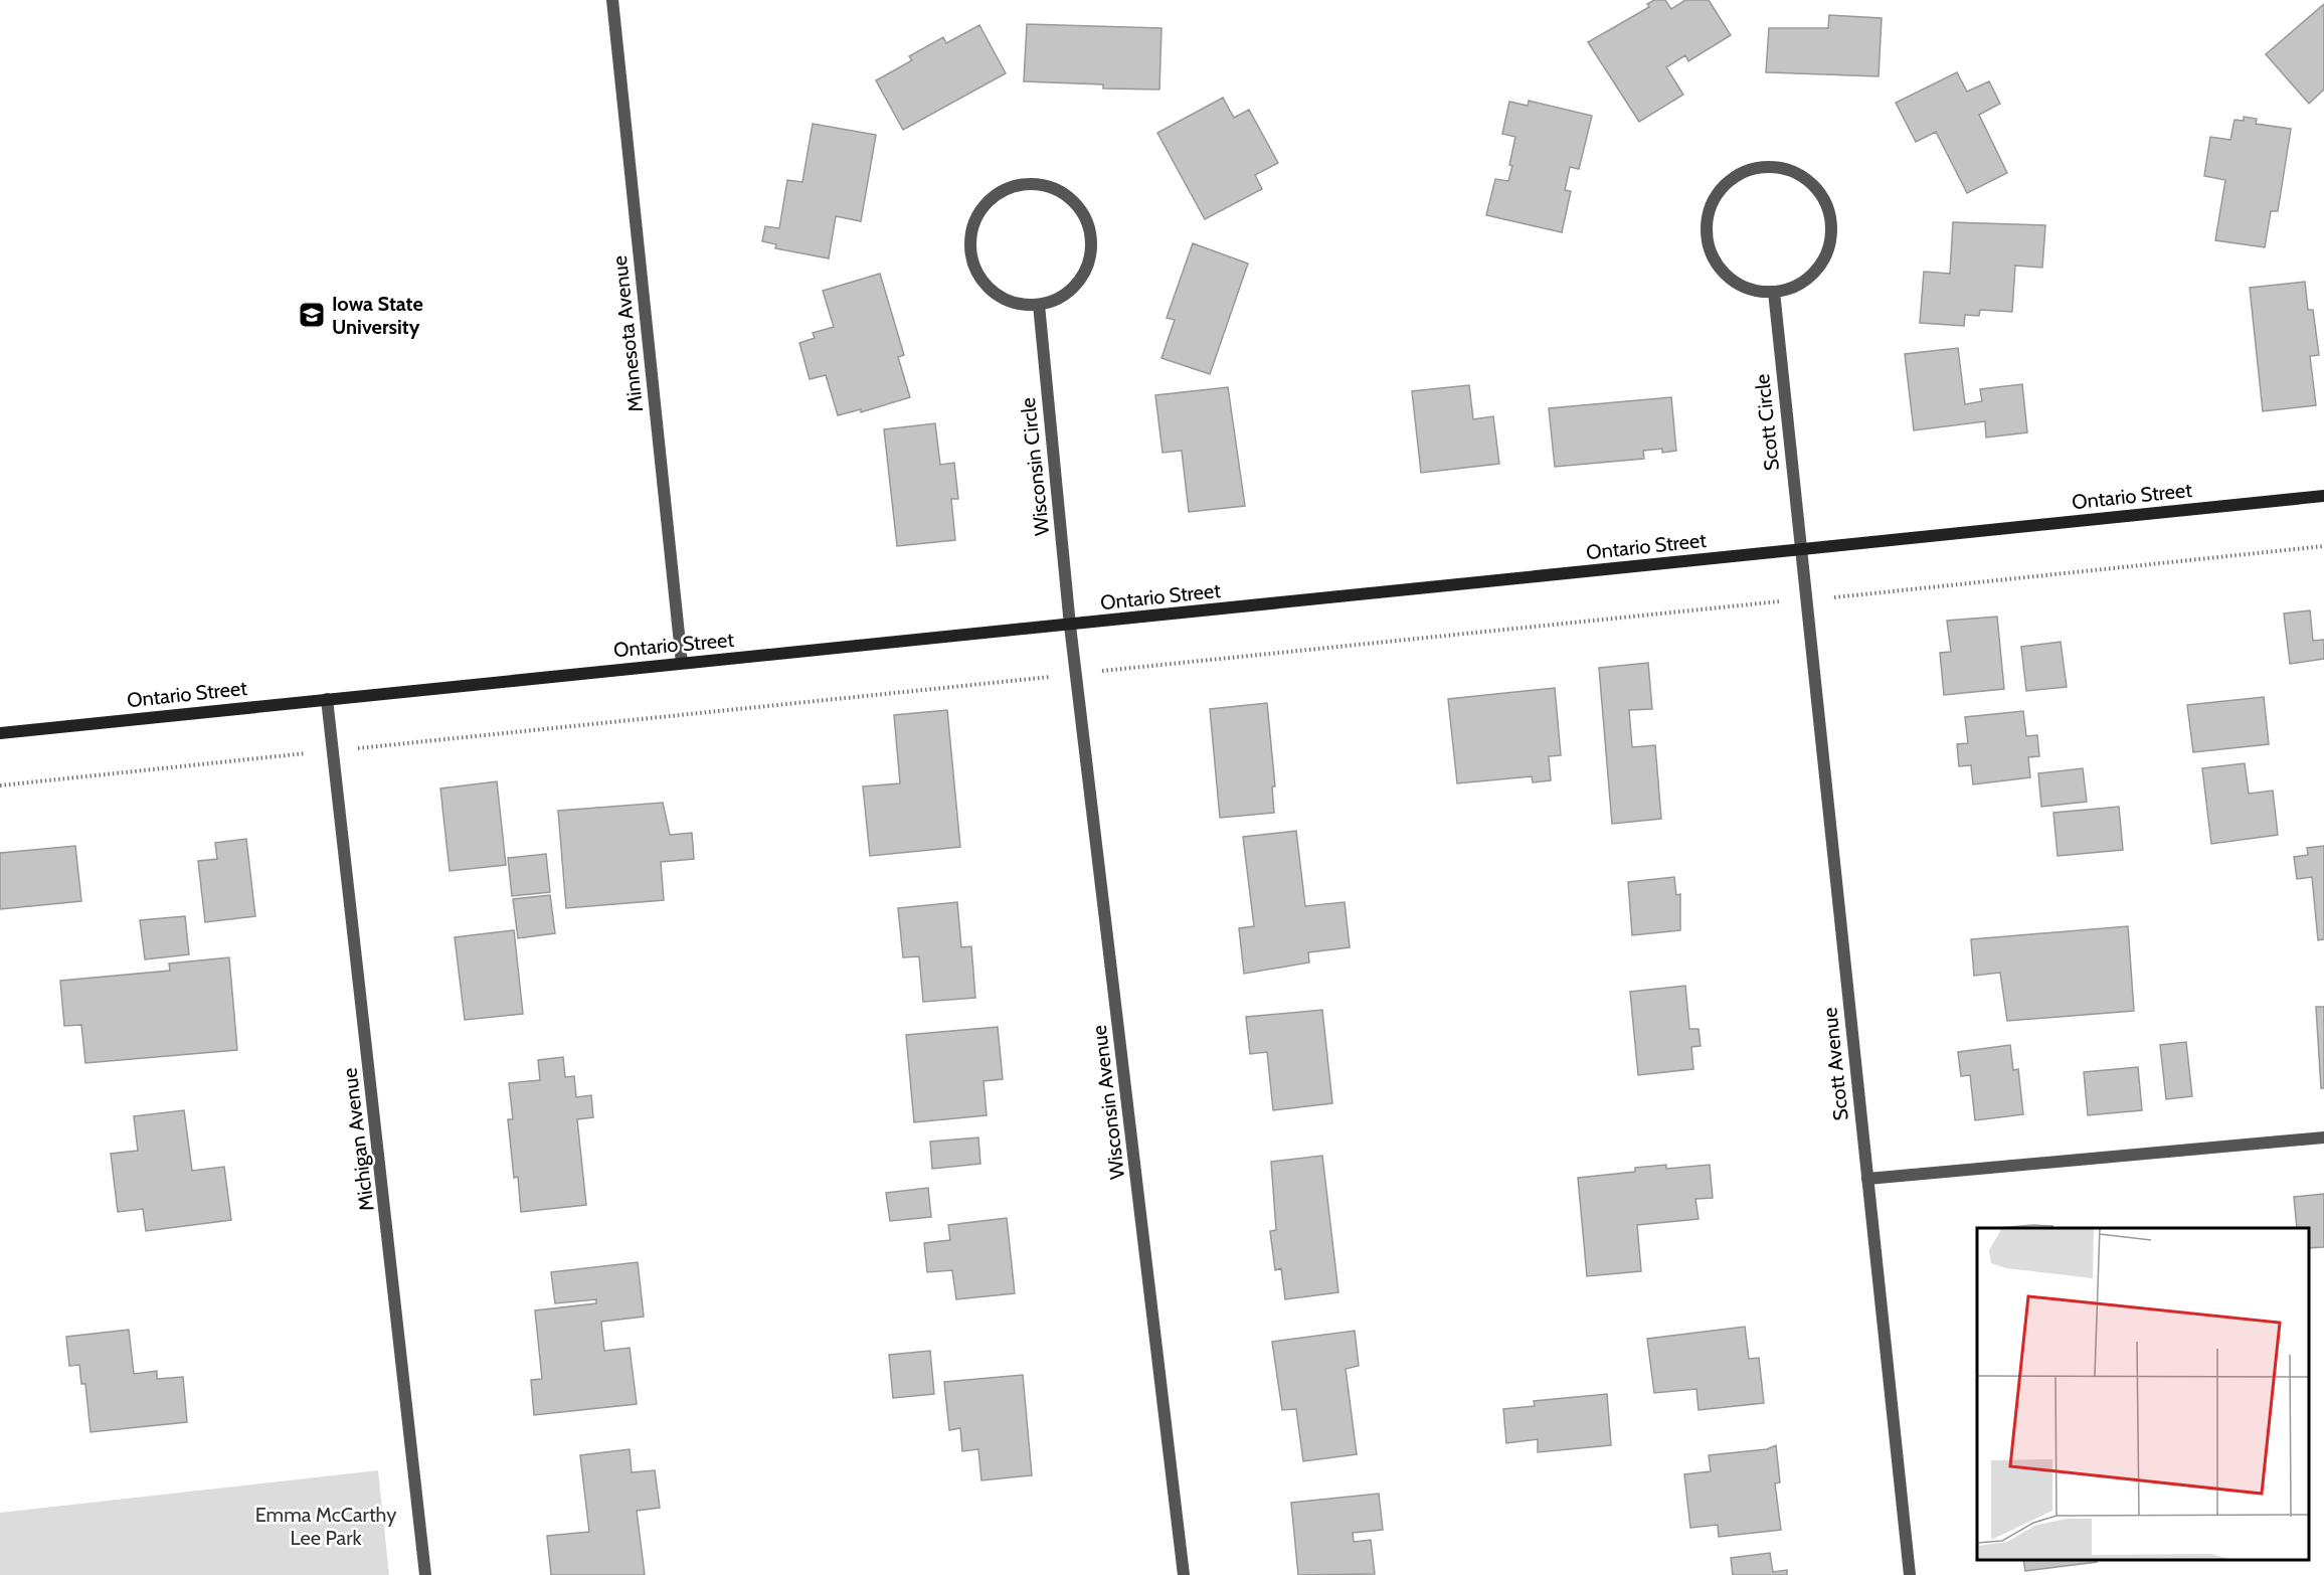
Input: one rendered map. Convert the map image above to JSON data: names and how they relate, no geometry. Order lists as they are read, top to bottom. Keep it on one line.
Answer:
{"streets":{"main road":["Ontario Street"],"street":["Minnesota Avenue","Scott Circle","Wisconsin Circle","Scott Avenue","Wisconsin Avenue","Michigan Avenue"]},"crossings":[["Minnesota Avenue","Ontario Street"],["Scott Circle","Ontario Street"],["Scott Circle","Scott Avenue"],["Wisconsin Circle","Ontario Street"],["Wisconsin Circle","Wisconsin Avenue"],["Ontario Street","Scott Avenue"],["Ontario Street","Wisconsin Avenue"],["Ontario Street","Michigan Avenue"]],"parks":["Emma McCarthy Lee Park"],"places":{"school or university":["Iowa State University"]}}
